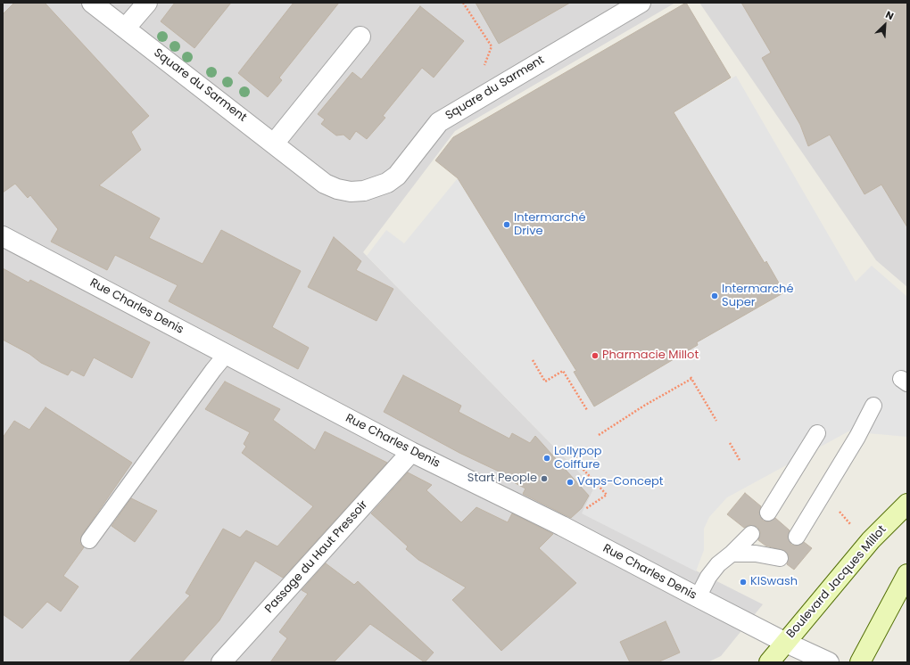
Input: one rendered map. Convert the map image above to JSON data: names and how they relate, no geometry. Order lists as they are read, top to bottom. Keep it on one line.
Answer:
{"streets":{"street":["Square du Sarment","Rue Charles Denis","Passage du Haut Pressoir","Boulevard Jacques Millot"]},"crossings":[["Rue Charles Denis","Passage du Haut Pressoir"],["Rue Charles Denis","Boulevard Jacques Millot"]],"places":["Intermarché Drive","Intermarché Super","Pharmacie Millot","Lollypop Coiffure","Start People","Vaps-Concept","KISwash"],"north":"top right"}
